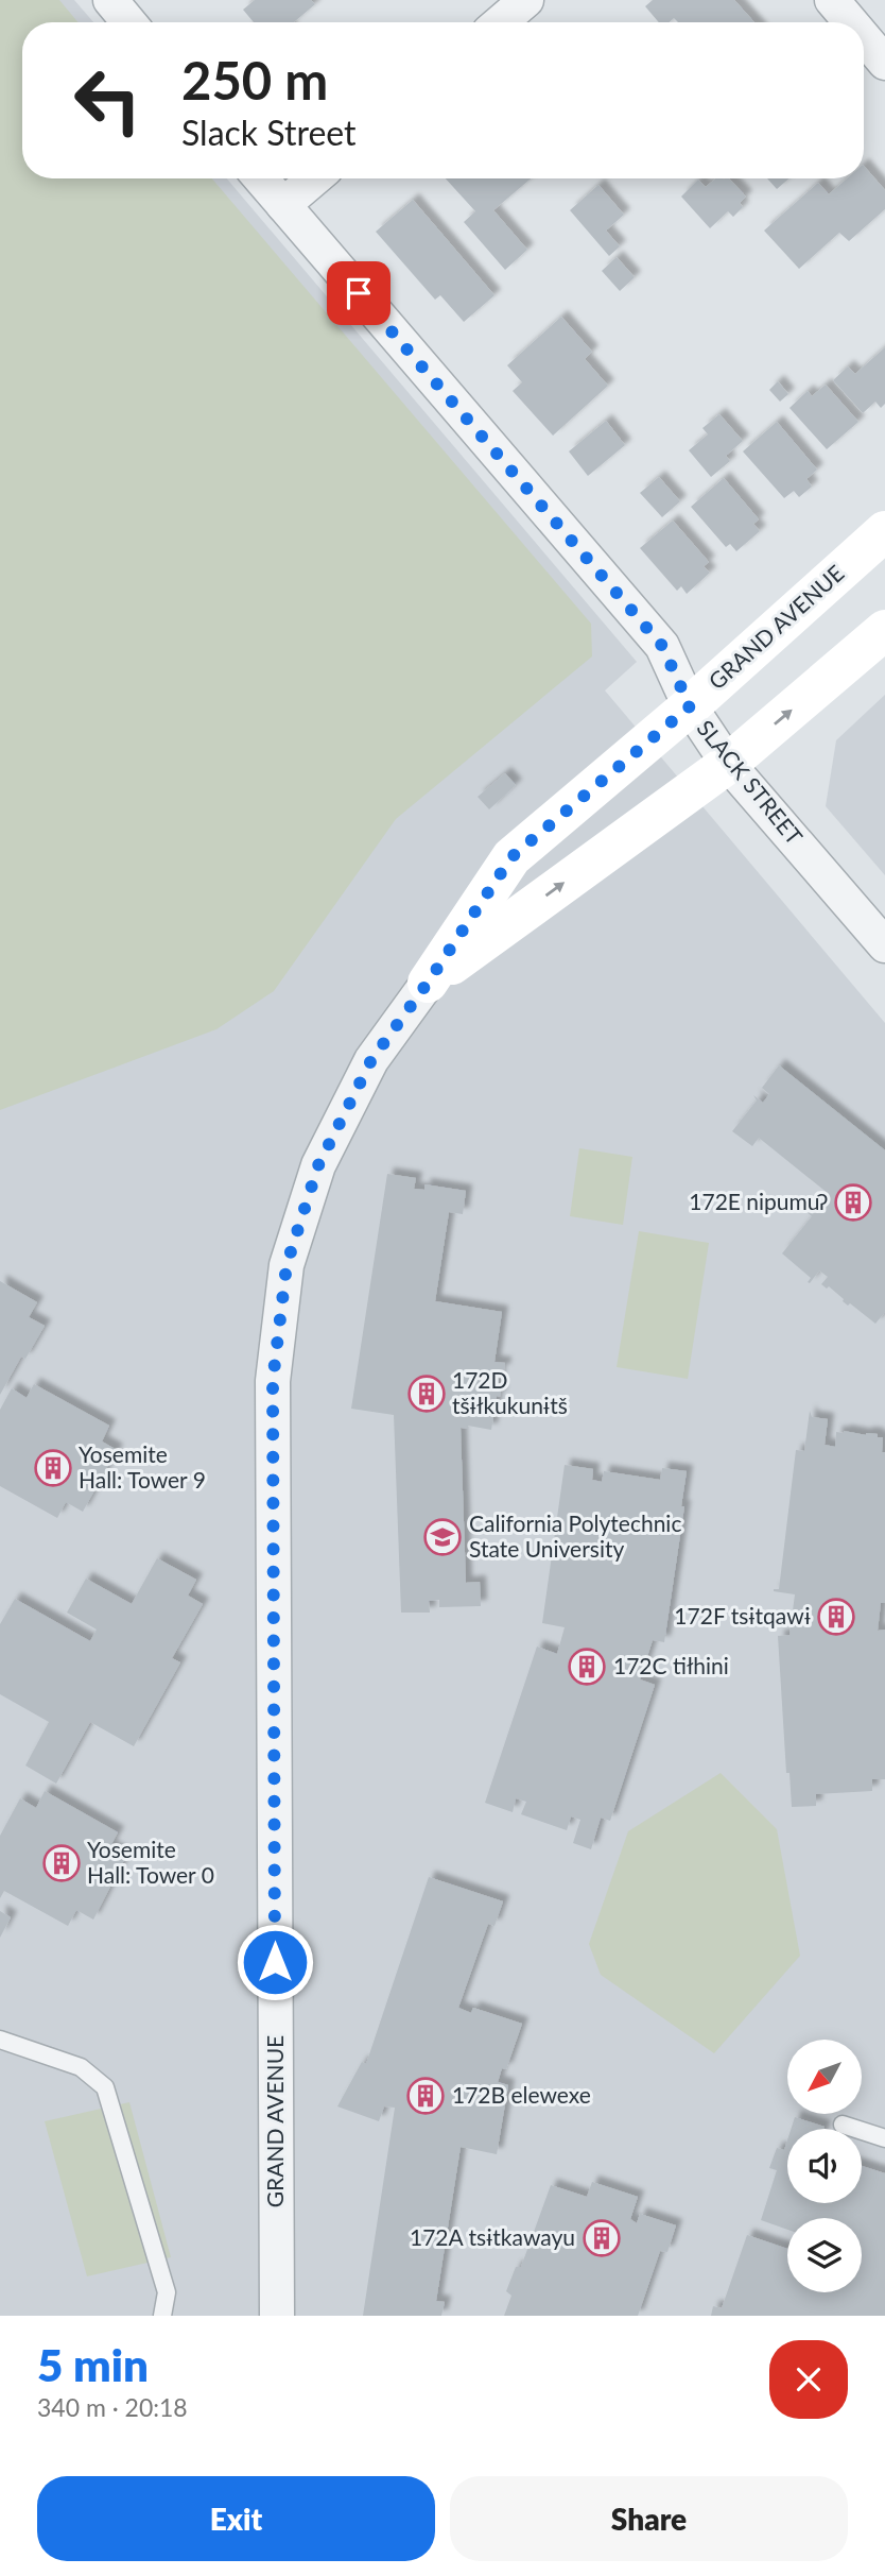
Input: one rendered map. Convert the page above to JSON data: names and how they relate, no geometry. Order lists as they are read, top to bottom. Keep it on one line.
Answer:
{"streets":{"street":["GRAND AVENUE","SLACK STREET"]},"crossings":[["GRAND AVENUE","SLACK STREET"]],"places":{"building":["172E nipumuʔ","172D tšɨłkukunɨtš","Yosemite Hall: Tower 9","172F tsɨtqawɨ","172C tiłhini","Yosemite Hall: Tower 0","172B elewexe","172A tsɨtkawayu"],"school or university":["California Polytechnic State University"]},"north":"bottom left","page":{"turn":["250 m","Slack Street"],"heading":["5 min","340 m · 20:18"],"buttons":["Exit","Share"]}}
